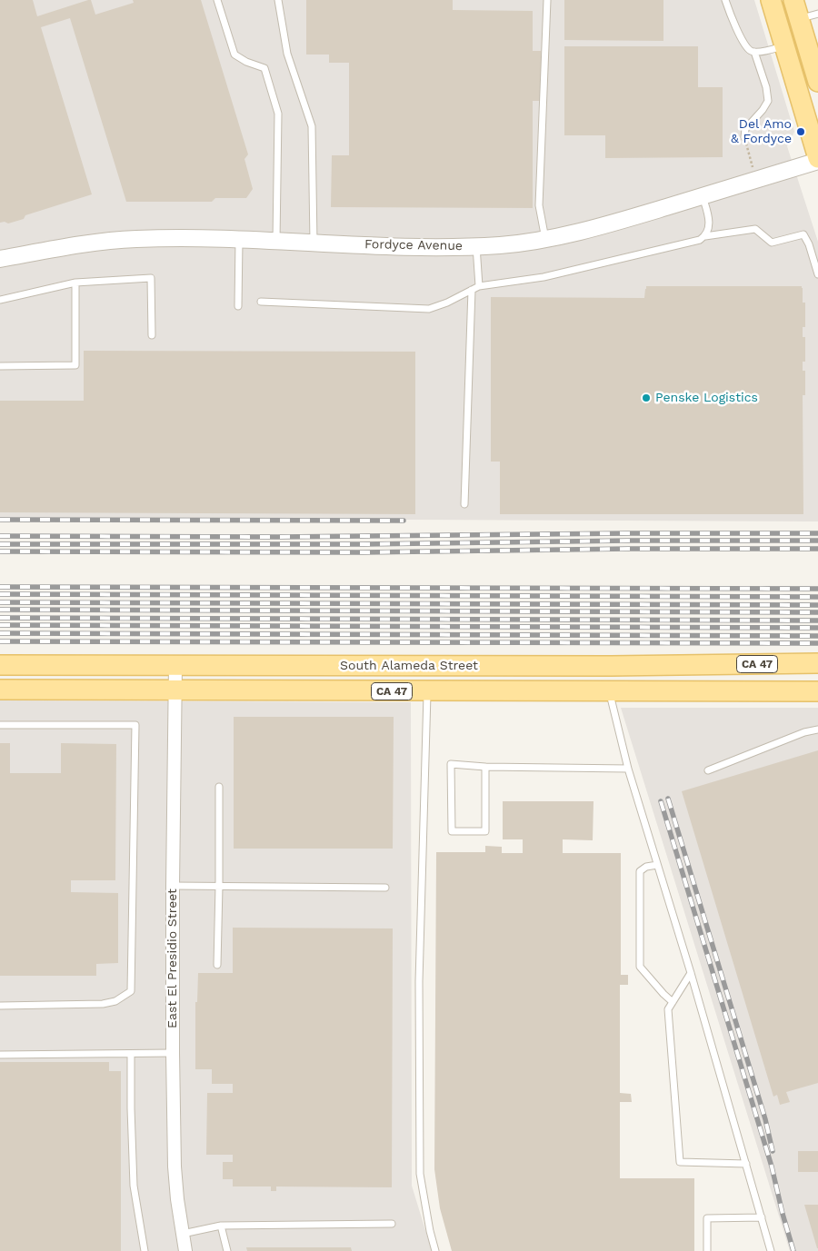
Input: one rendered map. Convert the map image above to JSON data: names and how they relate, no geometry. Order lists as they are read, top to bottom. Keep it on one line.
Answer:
{"streets":{"main road":["CA 47","South Alameda Street"],"street":["Fordyce Avenue","East El Presidio Street"]},"crossings":[["South Alameda Street","East El Presidio Street"]],"places":["Del Amo & Fordyce","Penske Logistics"]}
